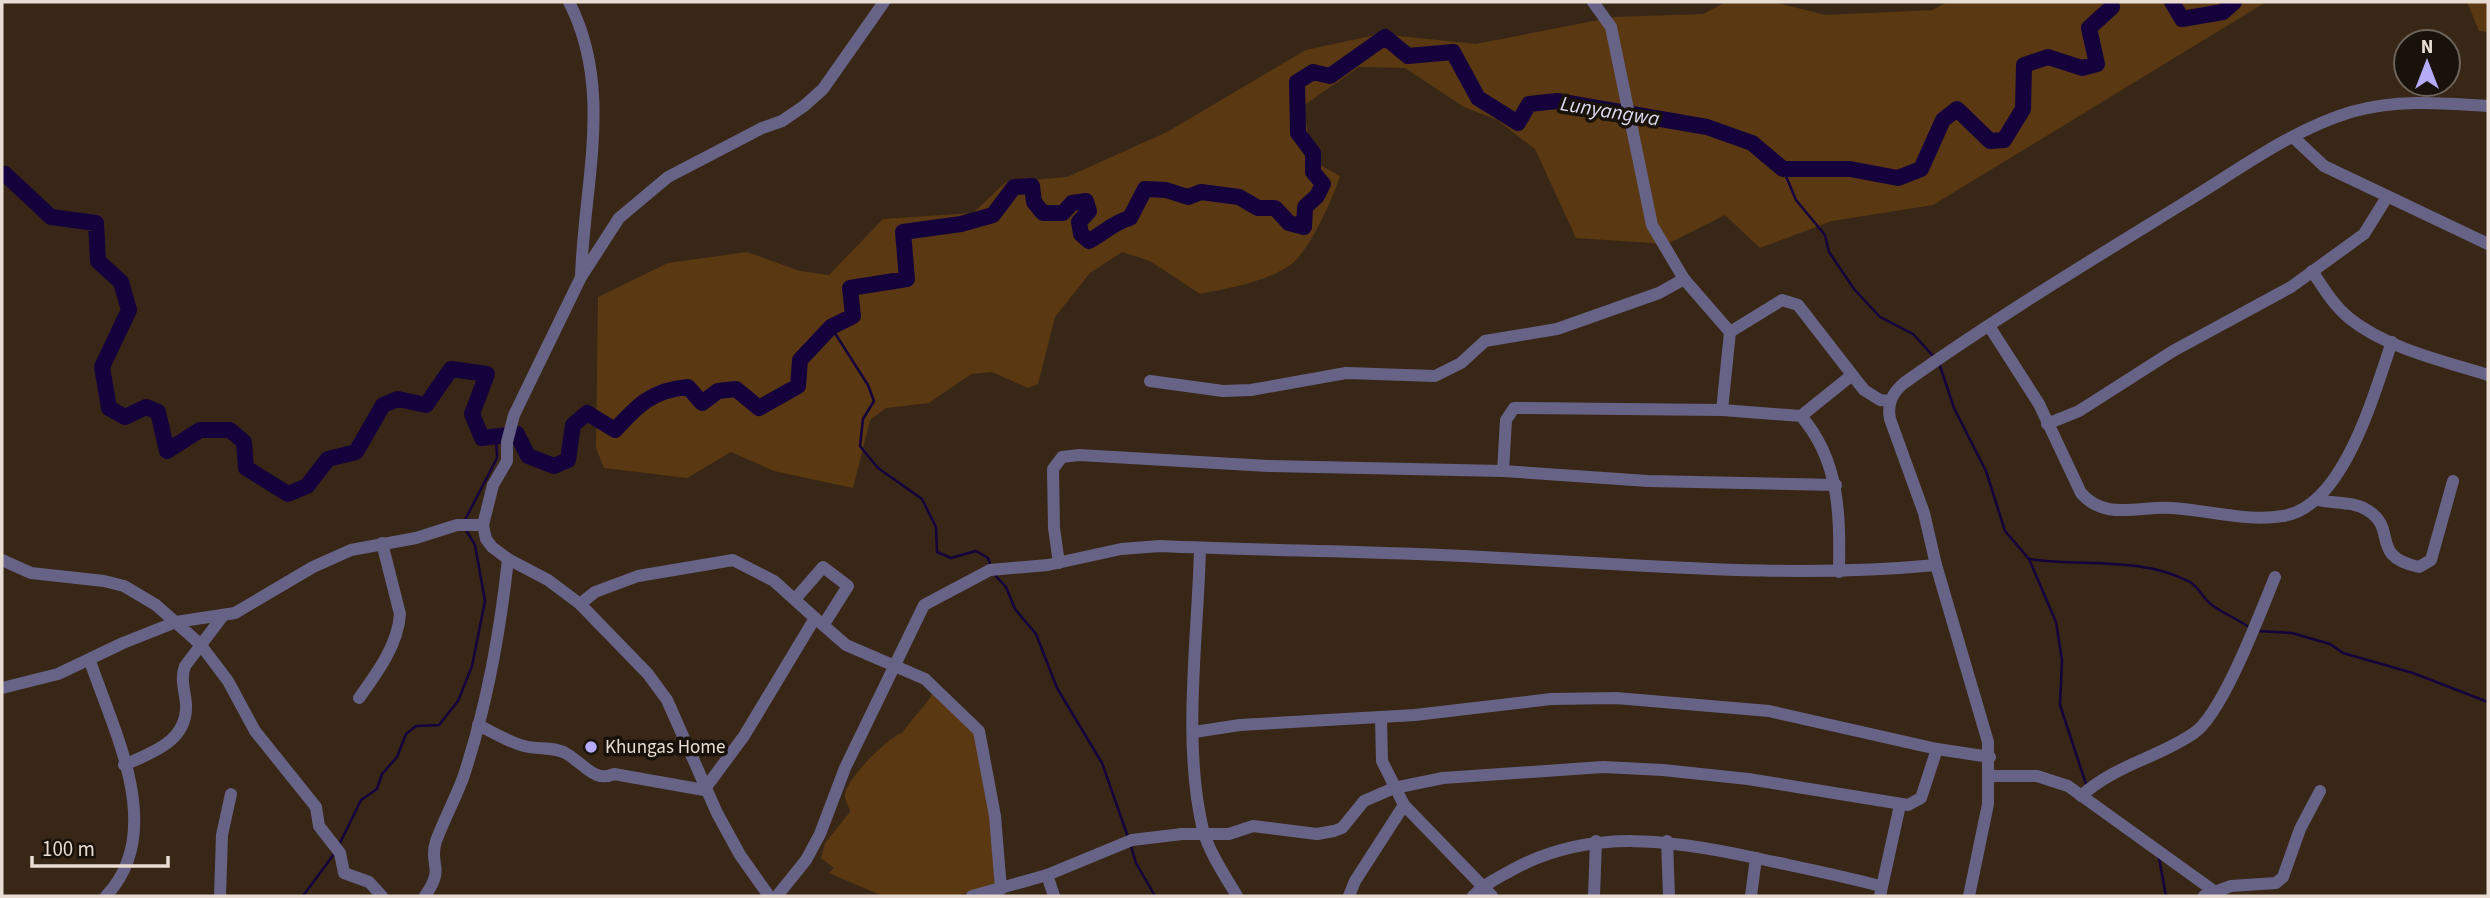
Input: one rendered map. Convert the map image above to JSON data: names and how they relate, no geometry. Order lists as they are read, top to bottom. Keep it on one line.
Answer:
{"water":["Lunyangwa"],"places":["Khungas Home"],"scale_bar":"100 m","north":"top"}
